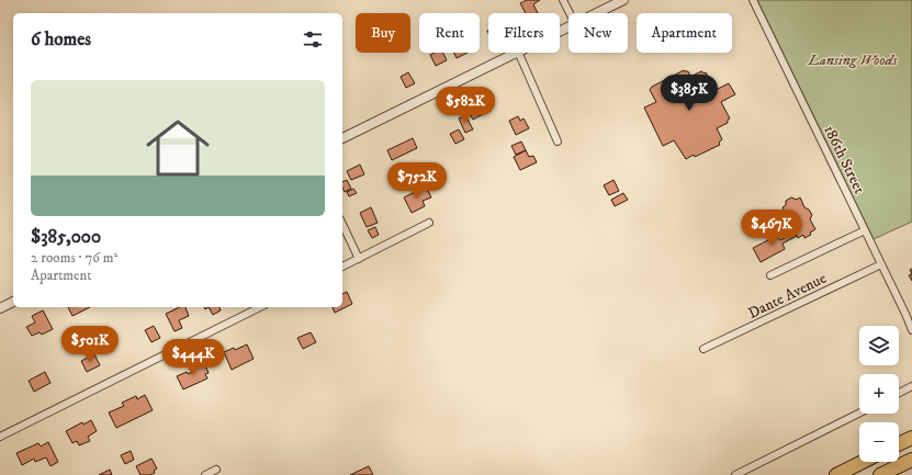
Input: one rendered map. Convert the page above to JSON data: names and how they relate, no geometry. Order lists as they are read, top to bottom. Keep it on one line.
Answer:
{"streets":{"street":["186th Street","Dante Avenue"]},"crossings":[["186th Street","Dante Avenue"]],"parks":["Lansing Woods"],"page":{"chip":["Buy","Rent","Filters","New","Apartment"],"heading":"6 homes","list":[{"name":"$385,000","note":"2 rooms · 76 m² · Apartment"}],"price":["$385K","$582K","$752K","$467K","$501K","$444K"],"map_buttons":["+","−"]}}
